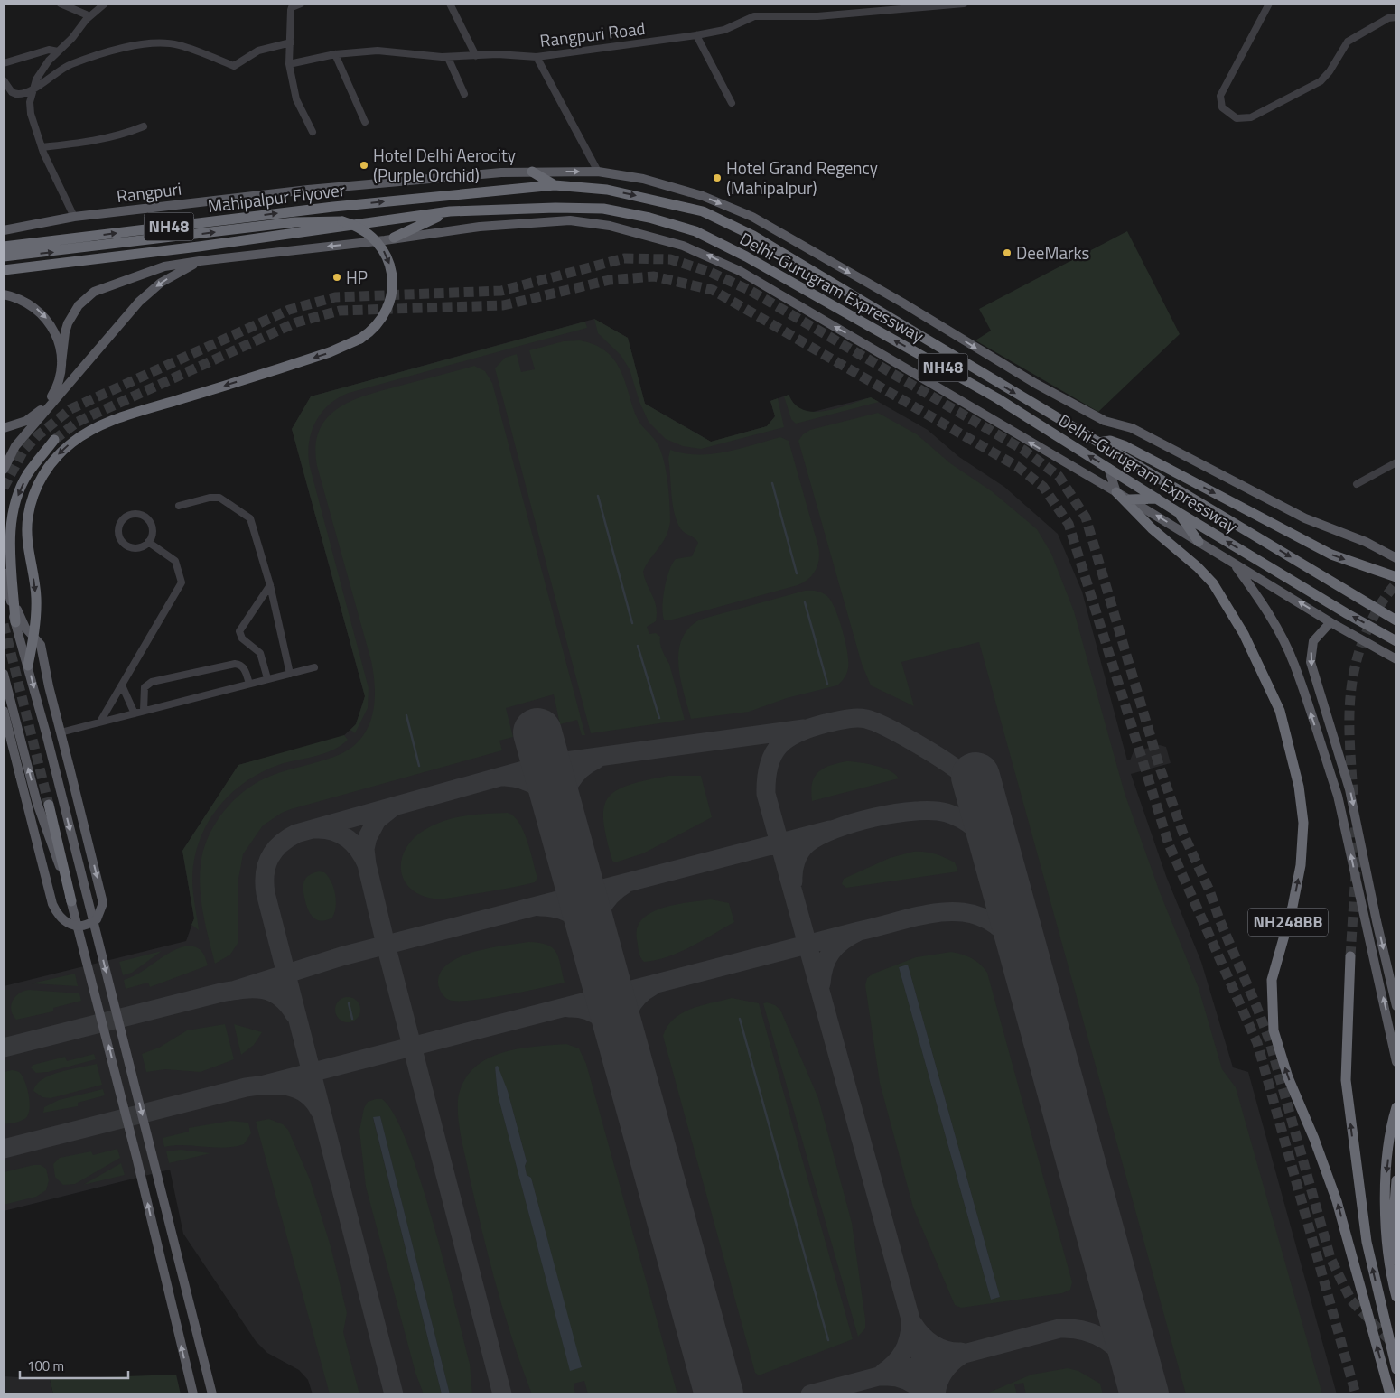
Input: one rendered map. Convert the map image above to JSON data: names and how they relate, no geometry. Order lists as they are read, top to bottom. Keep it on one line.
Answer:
{"streets":{"highway":["Mahipalpur Flyover","NH48","Delhi-Gurugram Expressway","NH248BB"],"main road":["Rangpuri"],"street":["Rangpuri Road"]},"crossings":[["Mahipalpur Flyover","Delhi-Gurugram Expressway"],["NH48","Delhi-Gurugram Expressway"]],"places":["Hotel Delhi Aerocity (Purple Orchid)","Hotel Grand Regency (Mahipalpur)","DeeMarks","HP"],"scale_bar":"100 m"}
